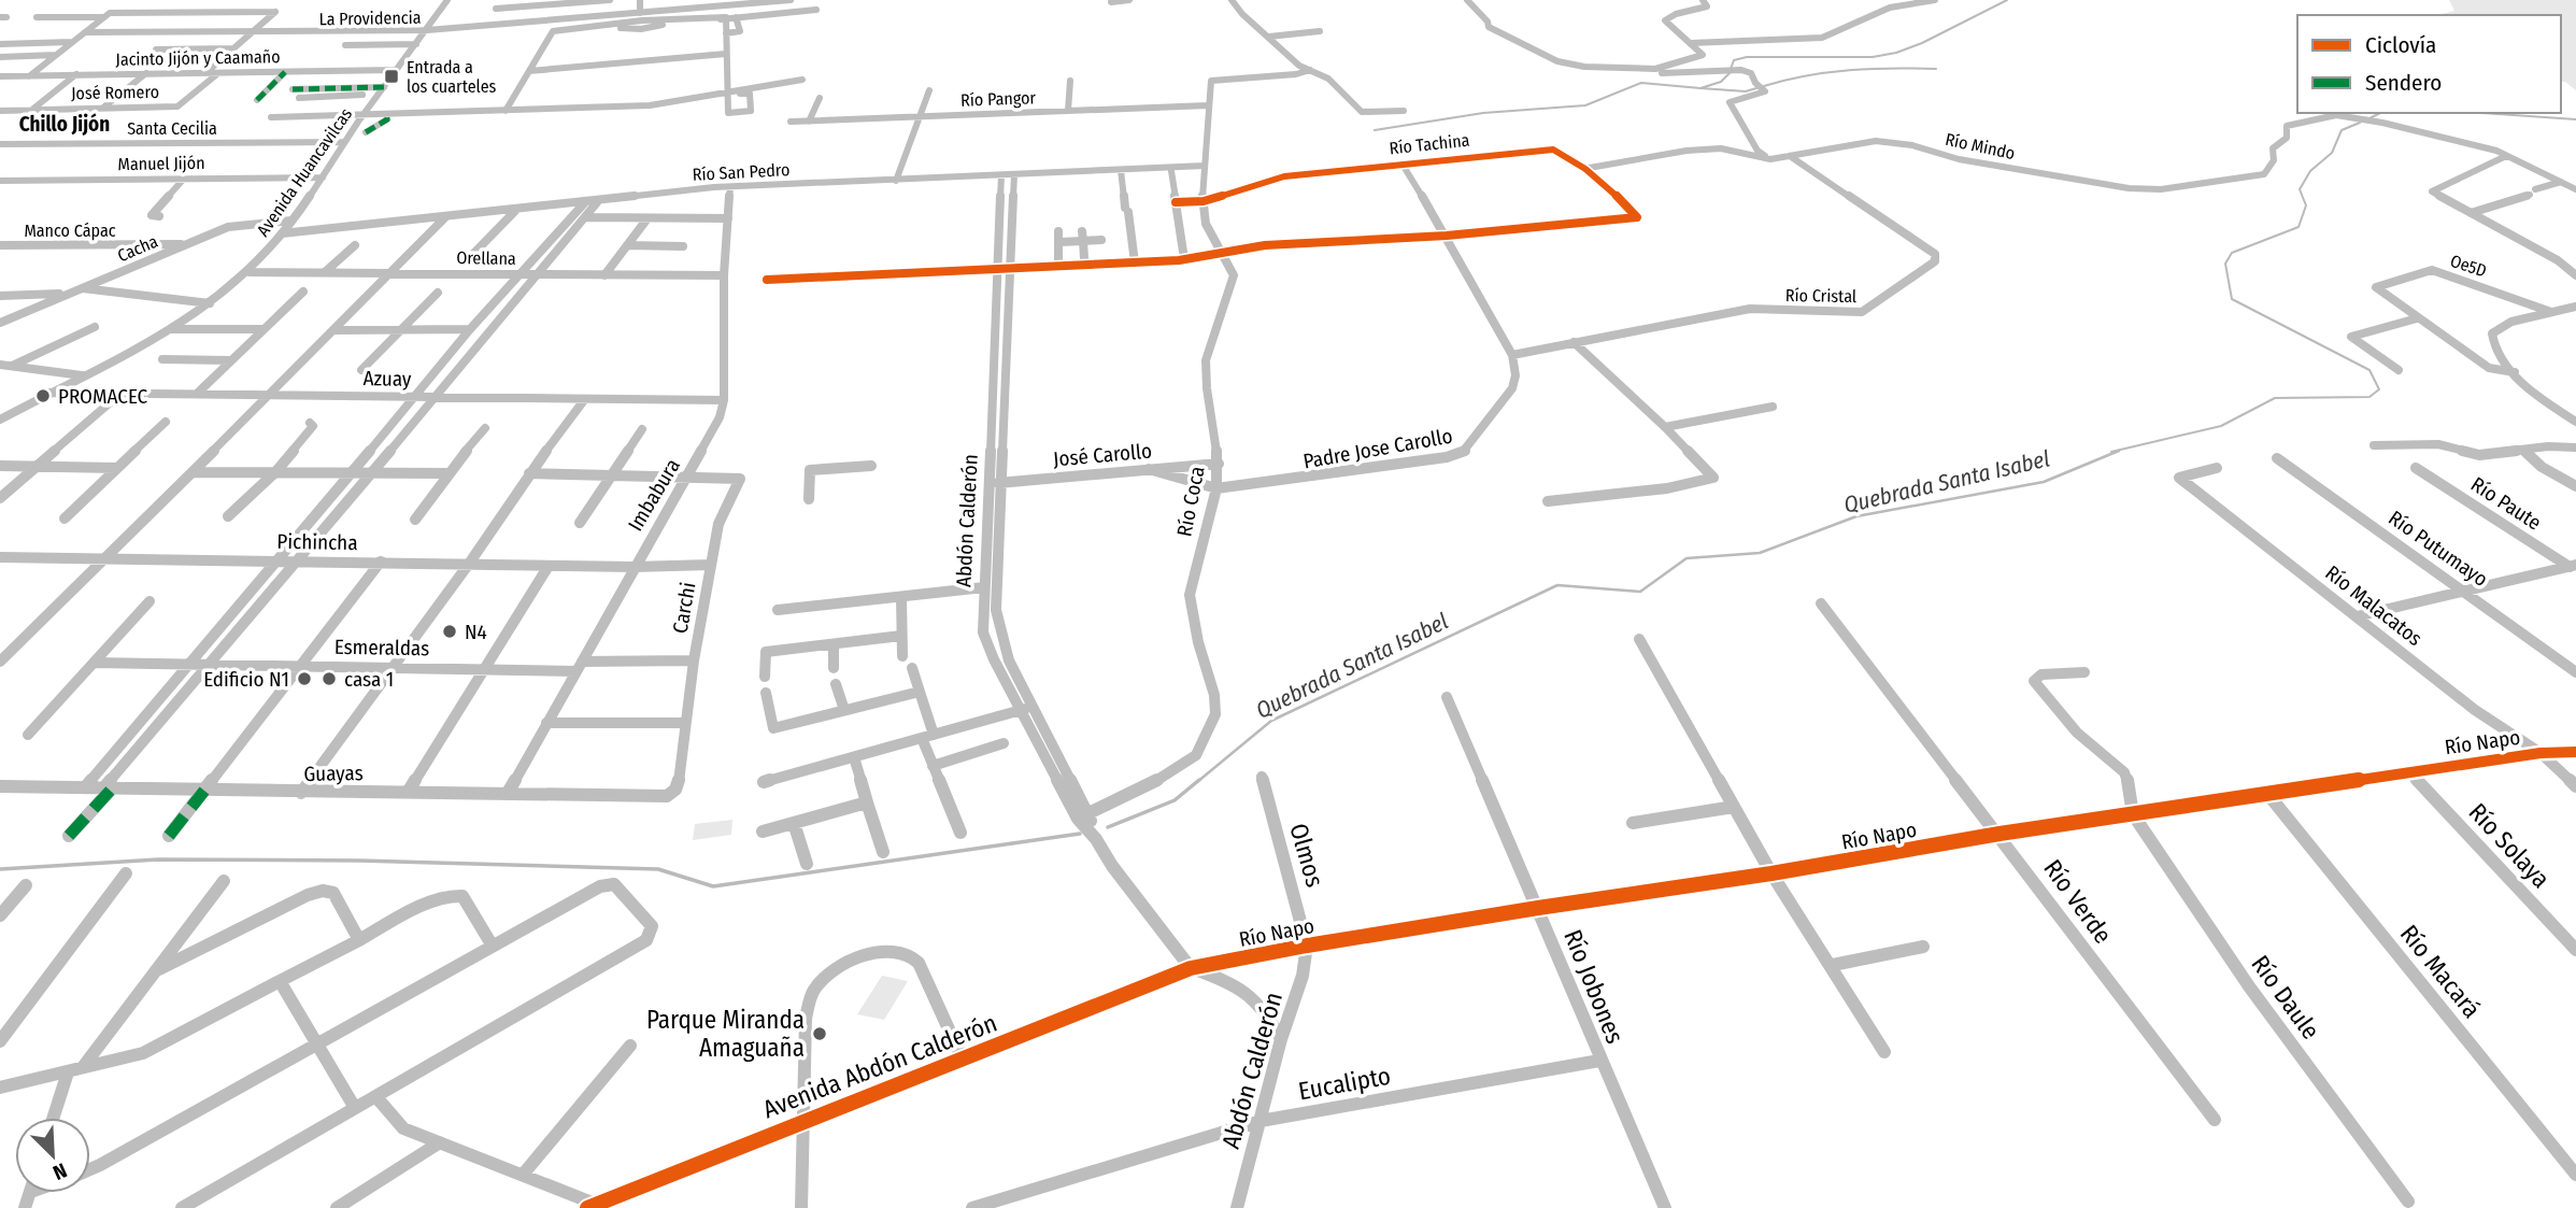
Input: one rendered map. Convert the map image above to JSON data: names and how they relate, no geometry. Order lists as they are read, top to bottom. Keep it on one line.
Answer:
{"streets":{"street":["La Providencia","Jacinto Jijón y Caamaño","José Romero","Río Pangor","Santa Cecilia","Río Tachina","Río Mindo","Manuel Jijón","Avenida Huancavilcas","Río San Pedro","Manco Cápac","Cacha","Orellana","Oe5D","Río Cristal","Azuay","Padre Jose Carollo","José Carollo","Imbabura","Río Coca","Río Paute","Abdón Calderón","Pichincha","Río Putumayo","Río Malacatos","Carchi","Esmeraldas","Río Napo","Guayas","Río Solaya","Olmos","Río Verde","Río Macará","Río Jobones","Río Daule","Avenida Abdón Calderón","Eucalipto"]},"crossings":[["La Providencia","Avenida Huancavilcas"],["Jacinto Jijón y Caamaño","José Romero"],["Jacinto Jijón y Caamaño","Avenida Huancavilcas"],["Río Pangor","Río Coca"],["Santa Cecilia","Avenida Huancavilcas"],["Río Tachina","Río Mindo"],["Río Tachina","Río Coca"],["Río Mindo","Río Cristal"],["Manuel Jijón","Avenida Huancavilcas"],["Avenida Huancavilcas","Río San Pedro"],["Avenida Huancavilcas","Cacha"],["Avenida Huancavilcas","Orellana"],["Avenida Huancavilcas","Azuay"],["Río San Pedro","Imbabura"],["Río San Pedro","Río Coca"],["Río San Pedro","Abdón Calderón"],["Manco Cápac","Cacha"],["Orellana","Imbabura"],["Río Cristal","Padre Jose Carollo"],["Azuay","Imbabura"],["Padre Jose Carollo","José Carollo"],["Padre Jose Carollo","Río Coca"],["José Carollo","Río Coca"],["José Carollo","Abdón Calderón"],["Imbabura","Pichincha"],["Imbabura","Carchi"],["Imbabura","Esmeraldas"],["Imbabura","Guayas"],["Río Coca","Abdón Calderón"],["Abdón Calderón","Río Napo"],["Abdón Calderón","Olmos"],["Abdón Calderón","Avenida Abdón Calderón"],["Abdón Calderón","Eucalipto"],["Pichincha","Carchi"],["Río Malacatos","Río Napo"],["Carchi","Guayas"],["Río Napo","Río Solaya"],["Río Napo","Olmos"],["Río Napo","Río Verde"],["Río Napo","Río Macará"],["Río Napo","Río Jobones"],["Río Napo","Río Daule"],["Río Napo","Avenida Abdón Calderón"],["Río Jobones","Eucalipto"]],"districts":["Chillo Jijón"],"water":["Quebrada Santa Isabel"],"places":{"transit":["Entrada a los cuarteles"],"other":["PROMACEC","N4","Edificio N1","casa 1","Parque Miranda Amaguaña"]},"legend":["Ciclovía","Sendero"],"north":"bottom right"}
